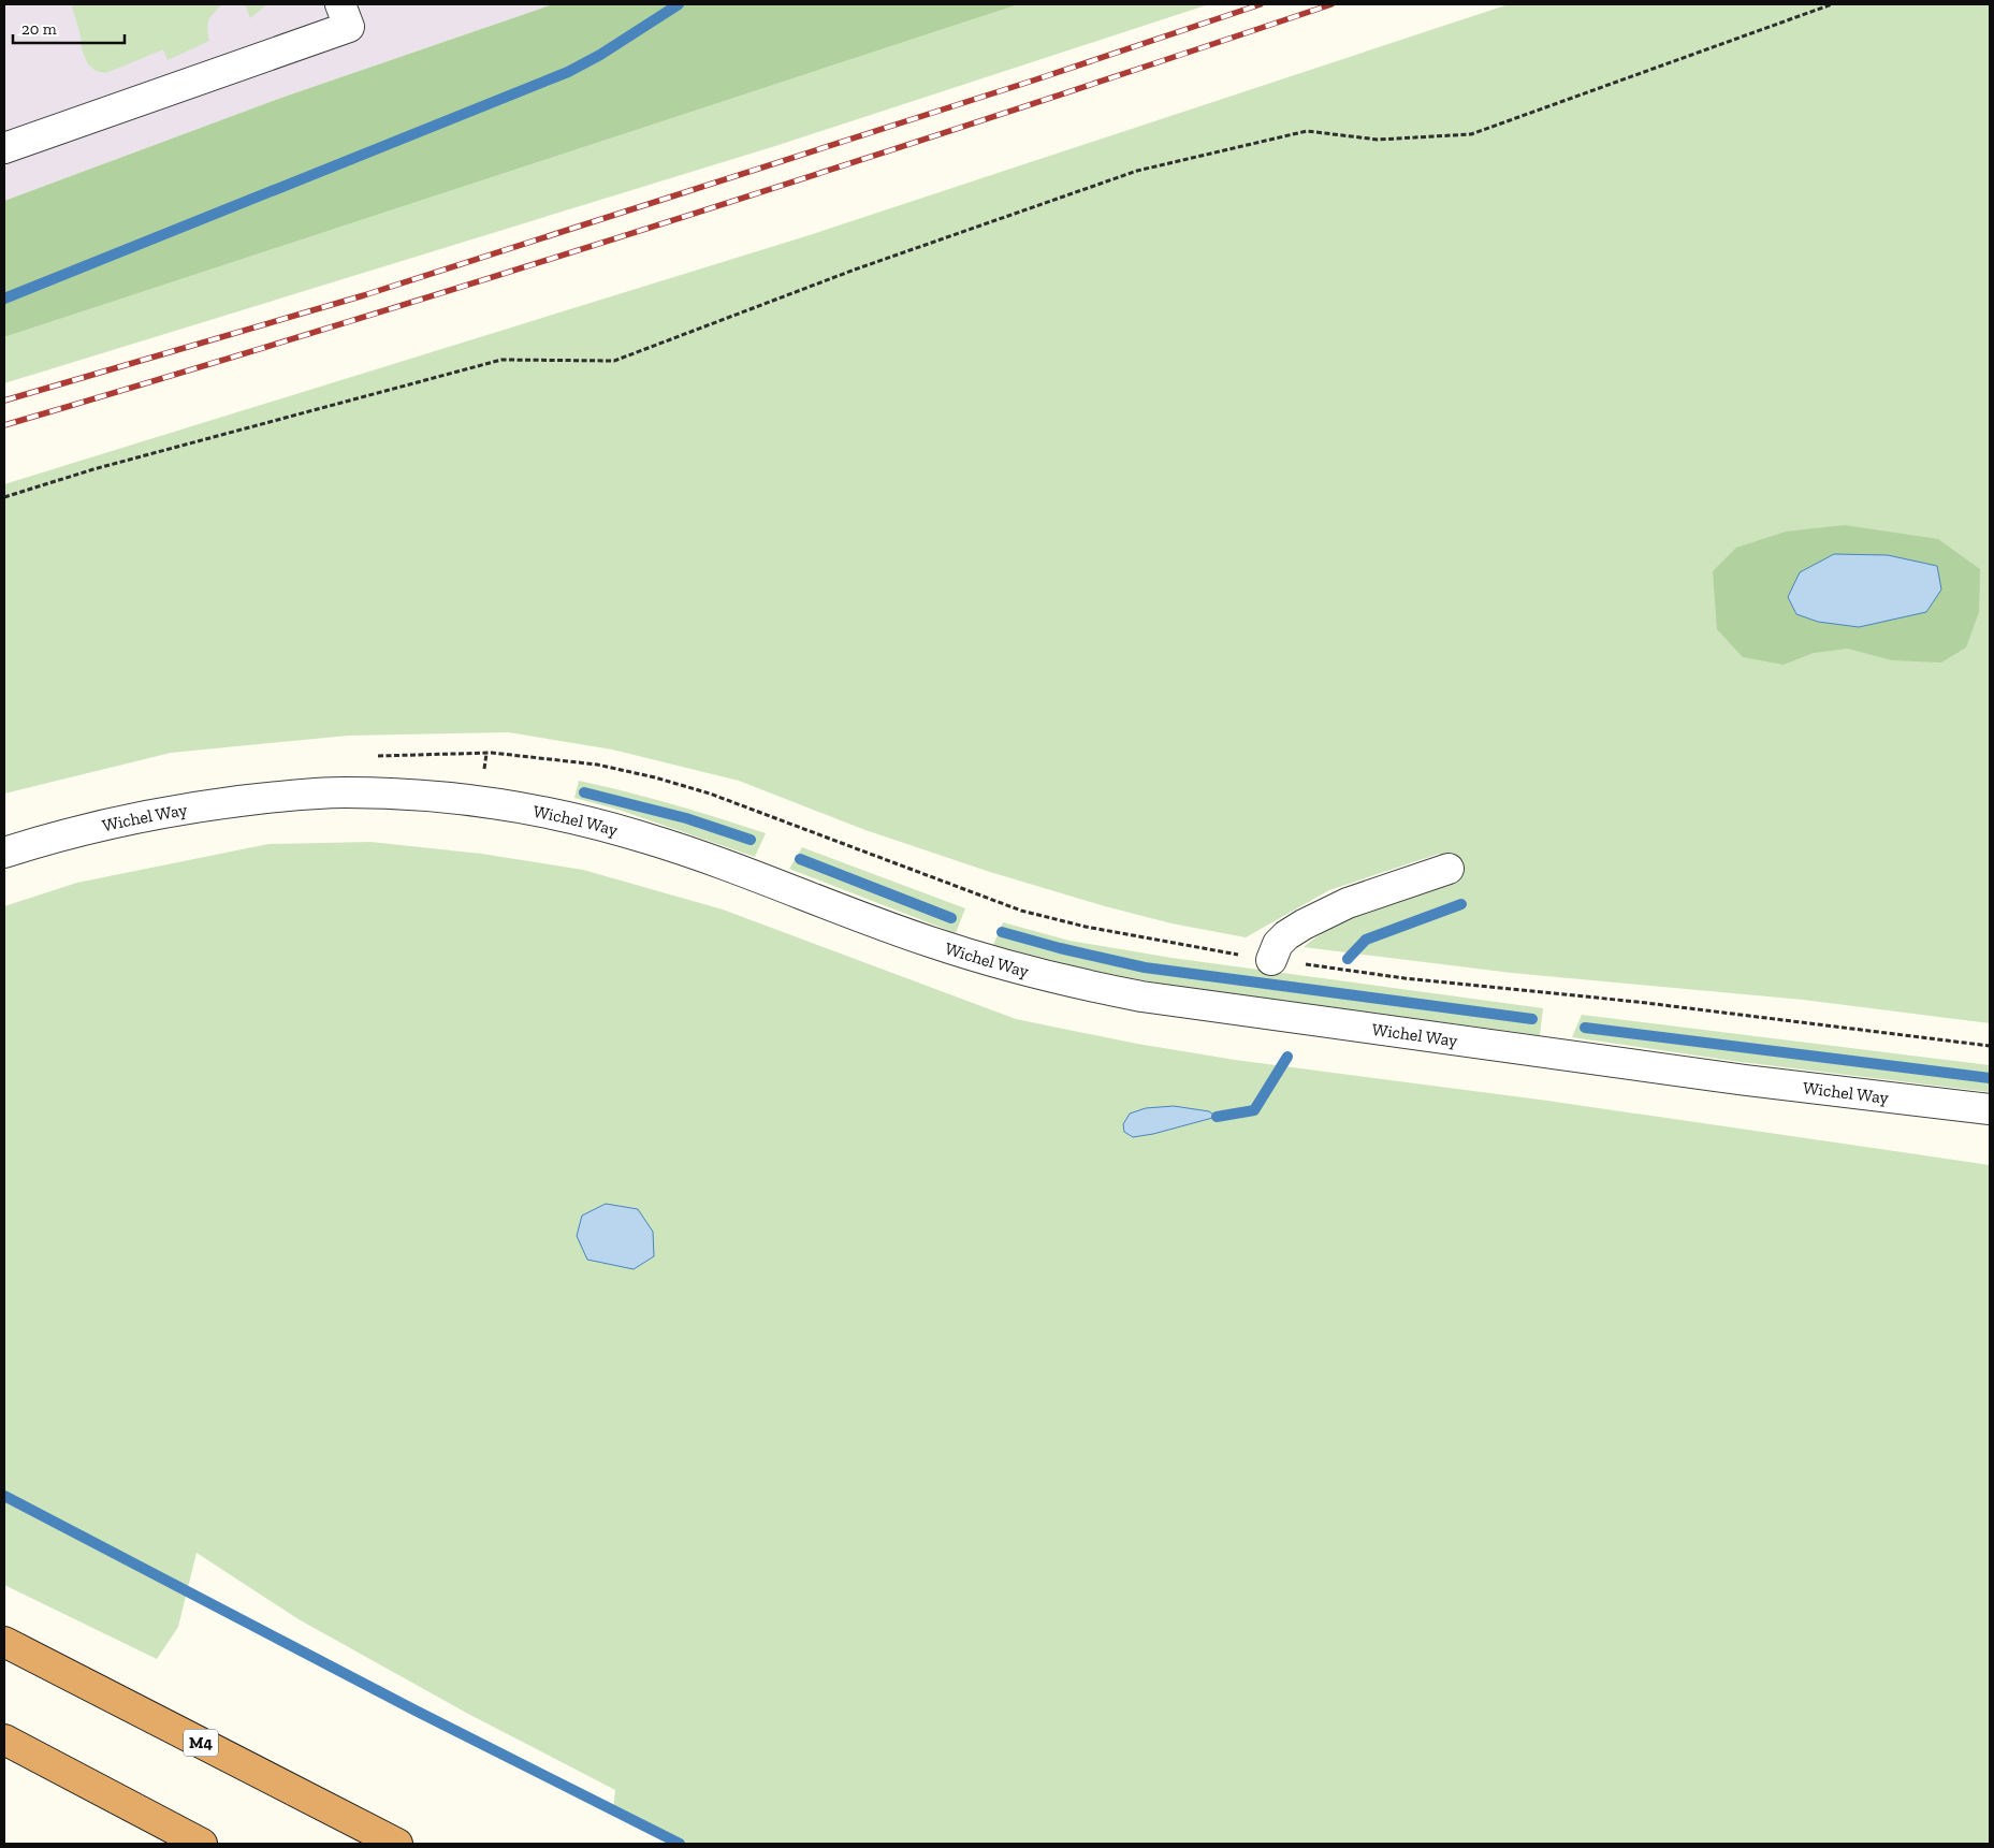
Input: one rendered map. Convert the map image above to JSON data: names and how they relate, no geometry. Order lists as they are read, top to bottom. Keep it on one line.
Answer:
{"streets":{"highway":["M4"],"street":["Wichel Way"]},"scale_bar":"20 m"}
